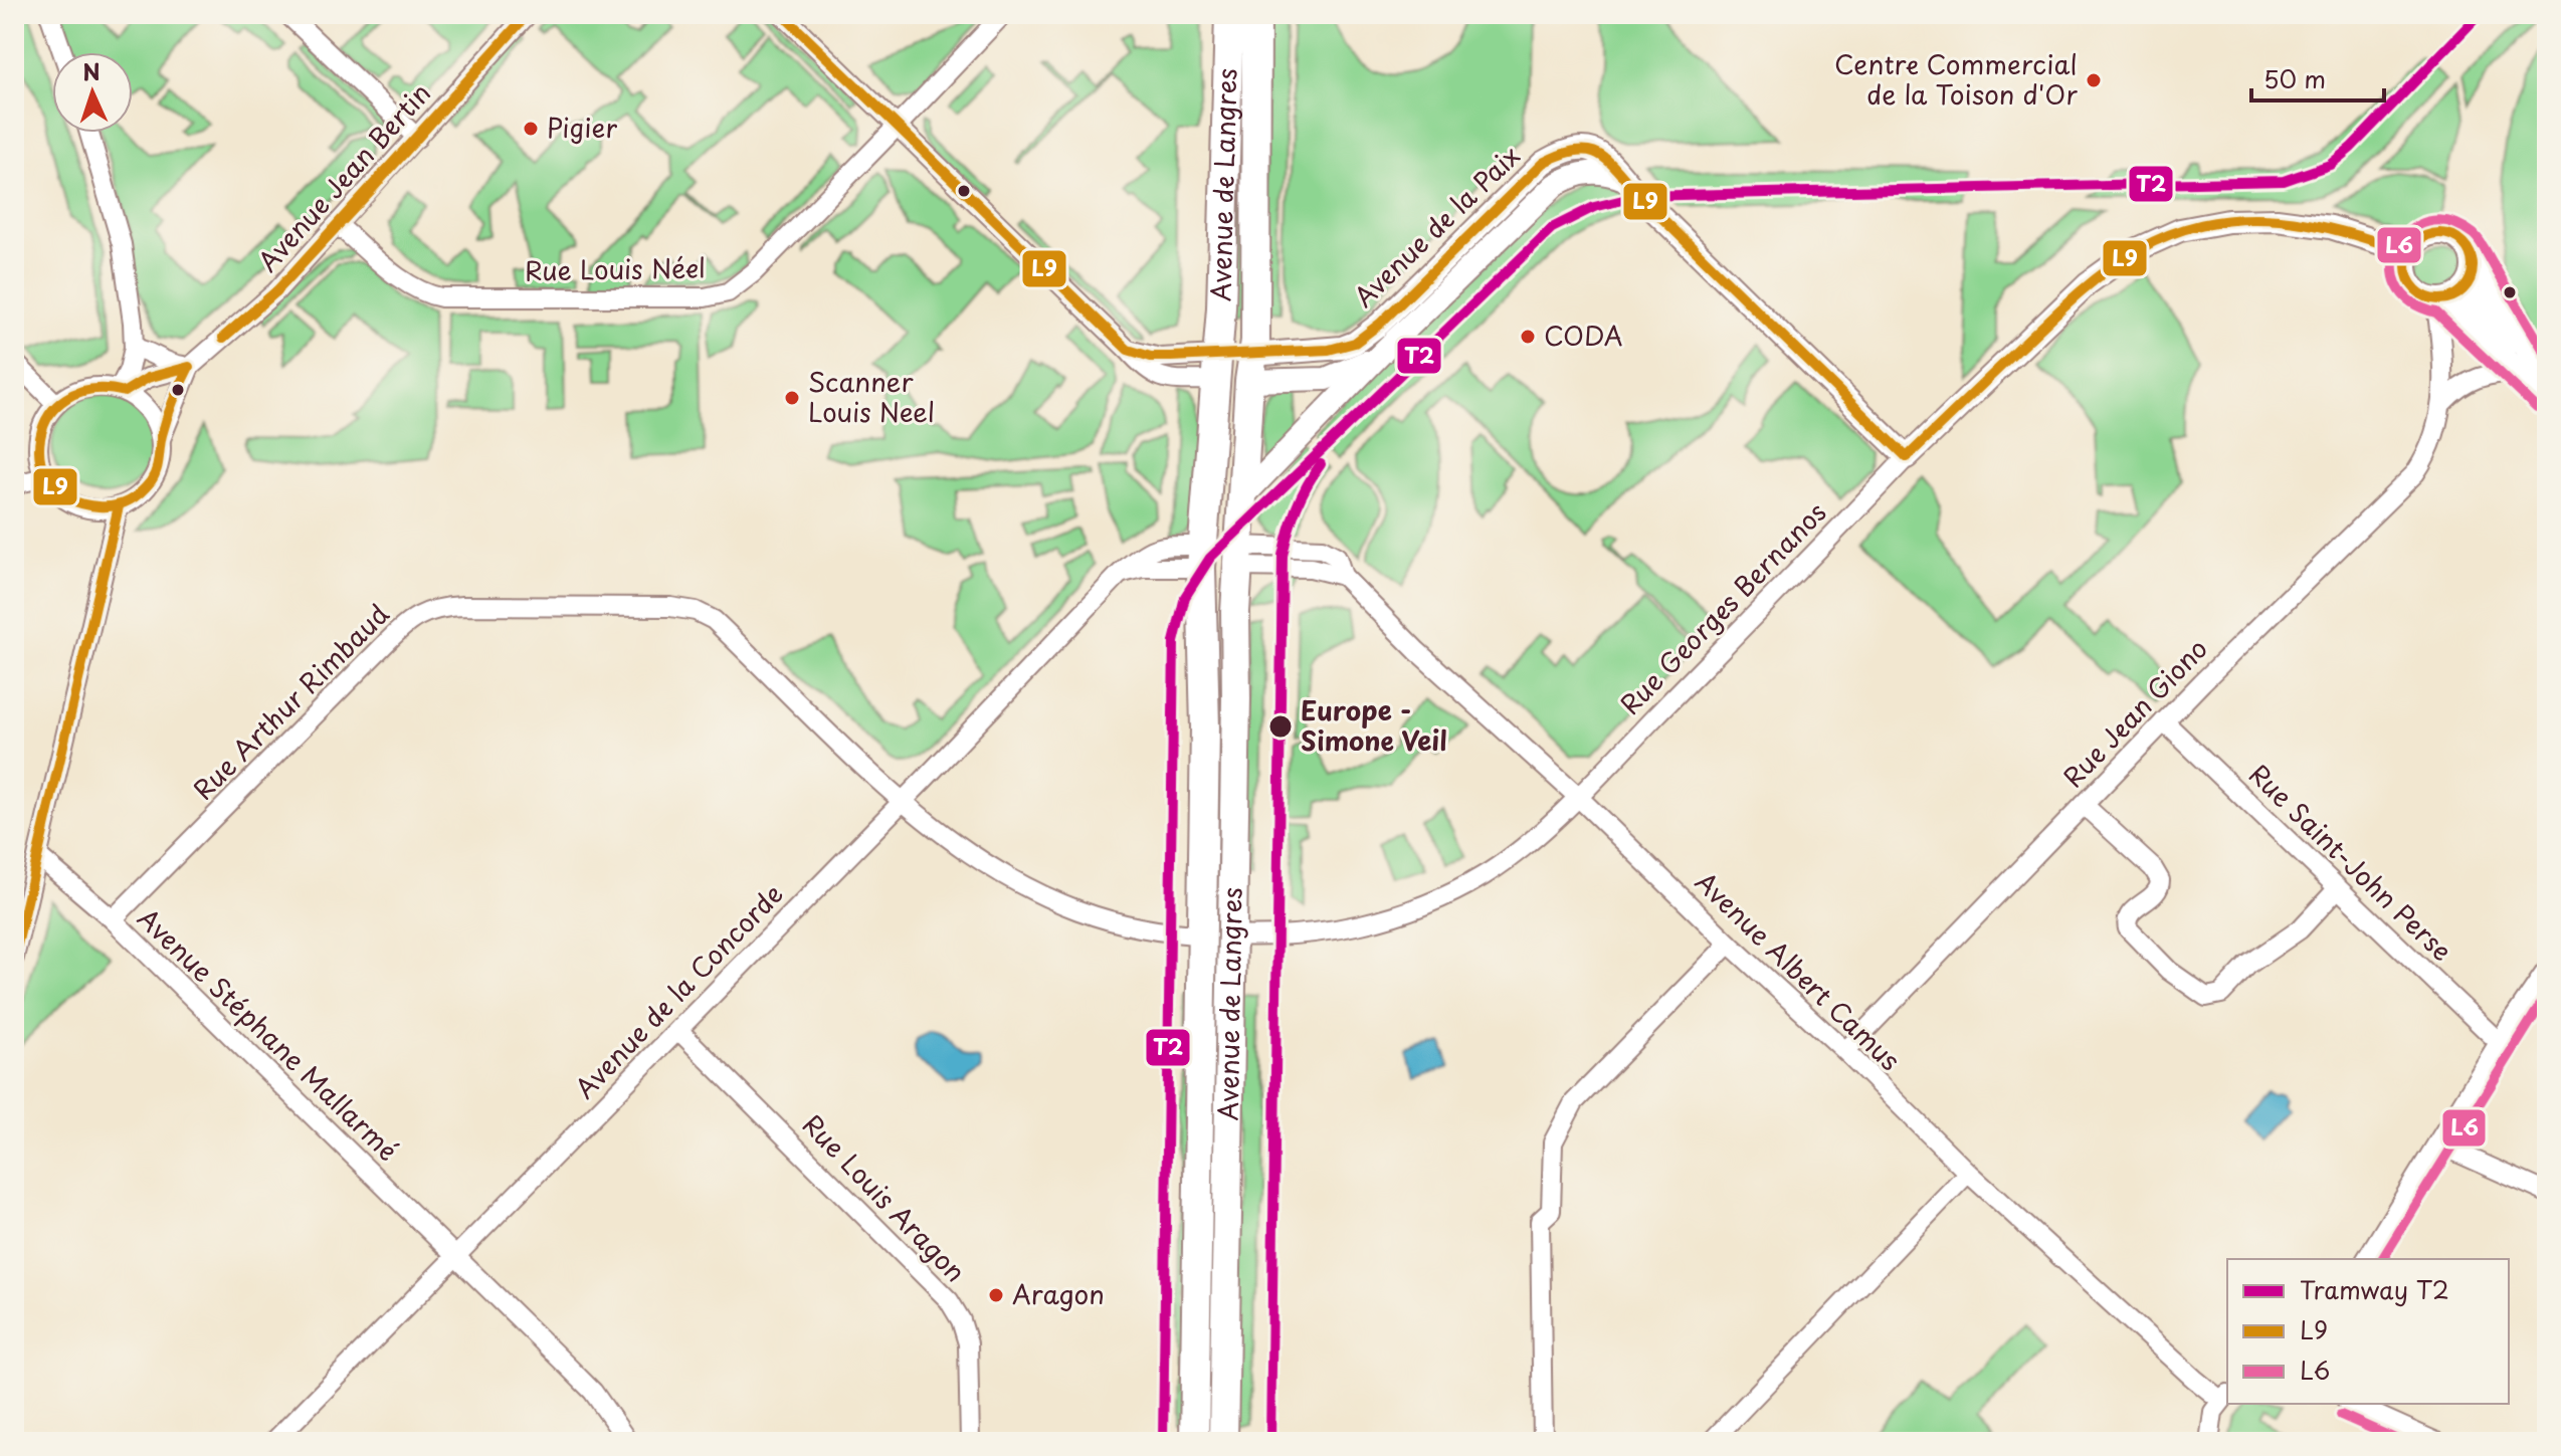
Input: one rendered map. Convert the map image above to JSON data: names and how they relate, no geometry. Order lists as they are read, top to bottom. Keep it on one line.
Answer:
{"streets":{"main road":["Avenue de Langres"],"street":["Avenue Jean Bertin","Avenue de la Paix","Rue Louis Néel","Rue Georges Bernanos","Rue Arthur Rimbaud","Rue Jean Giono","Rue Saint-John Perse","Avenue Albert Camus","Avenue de la Concorde","Avenue Stéphane Mallarmé","Rue Louis Aragon"]},"crossings":[["Avenue Jean Bertin","Rue Louis Néel"],["Avenue de Langres","Avenue de la Paix"],["Avenue de Langres","Rue Georges Bernanos"],["Avenue de Langres","Rue Arthur Rimbaud"],["Avenue de Langres","Avenue Albert Camus"],["Avenue de Langres","Avenue de la Concorde"],["Rue Georges Bernanos","Avenue Albert Camus"],["Rue Arthur Rimbaud","Avenue de la Concorde"],["Rue Arthur Rimbaud","Avenue Stéphane Mallarmé"],["Rue Jean Giono","Rue Saint-John Perse"],["Rue Jean Giono","Avenue Albert Camus"],["Avenue de la Concorde","Avenue Stéphane Mallarmé"],["Avenue de la Concorde","Rue Louis Aragon"]],"places":["Centre Commercial de la Toison d'Or","Pigier","CODA","Scanner Louis Neel","Europe - Simone Veil","Aragon"],"lines":["tram line T2","transit line L9","transit line L6"],"legend":["Tramway T2","L9","L6"],"scale_bar":"50 m","north":"top"}
